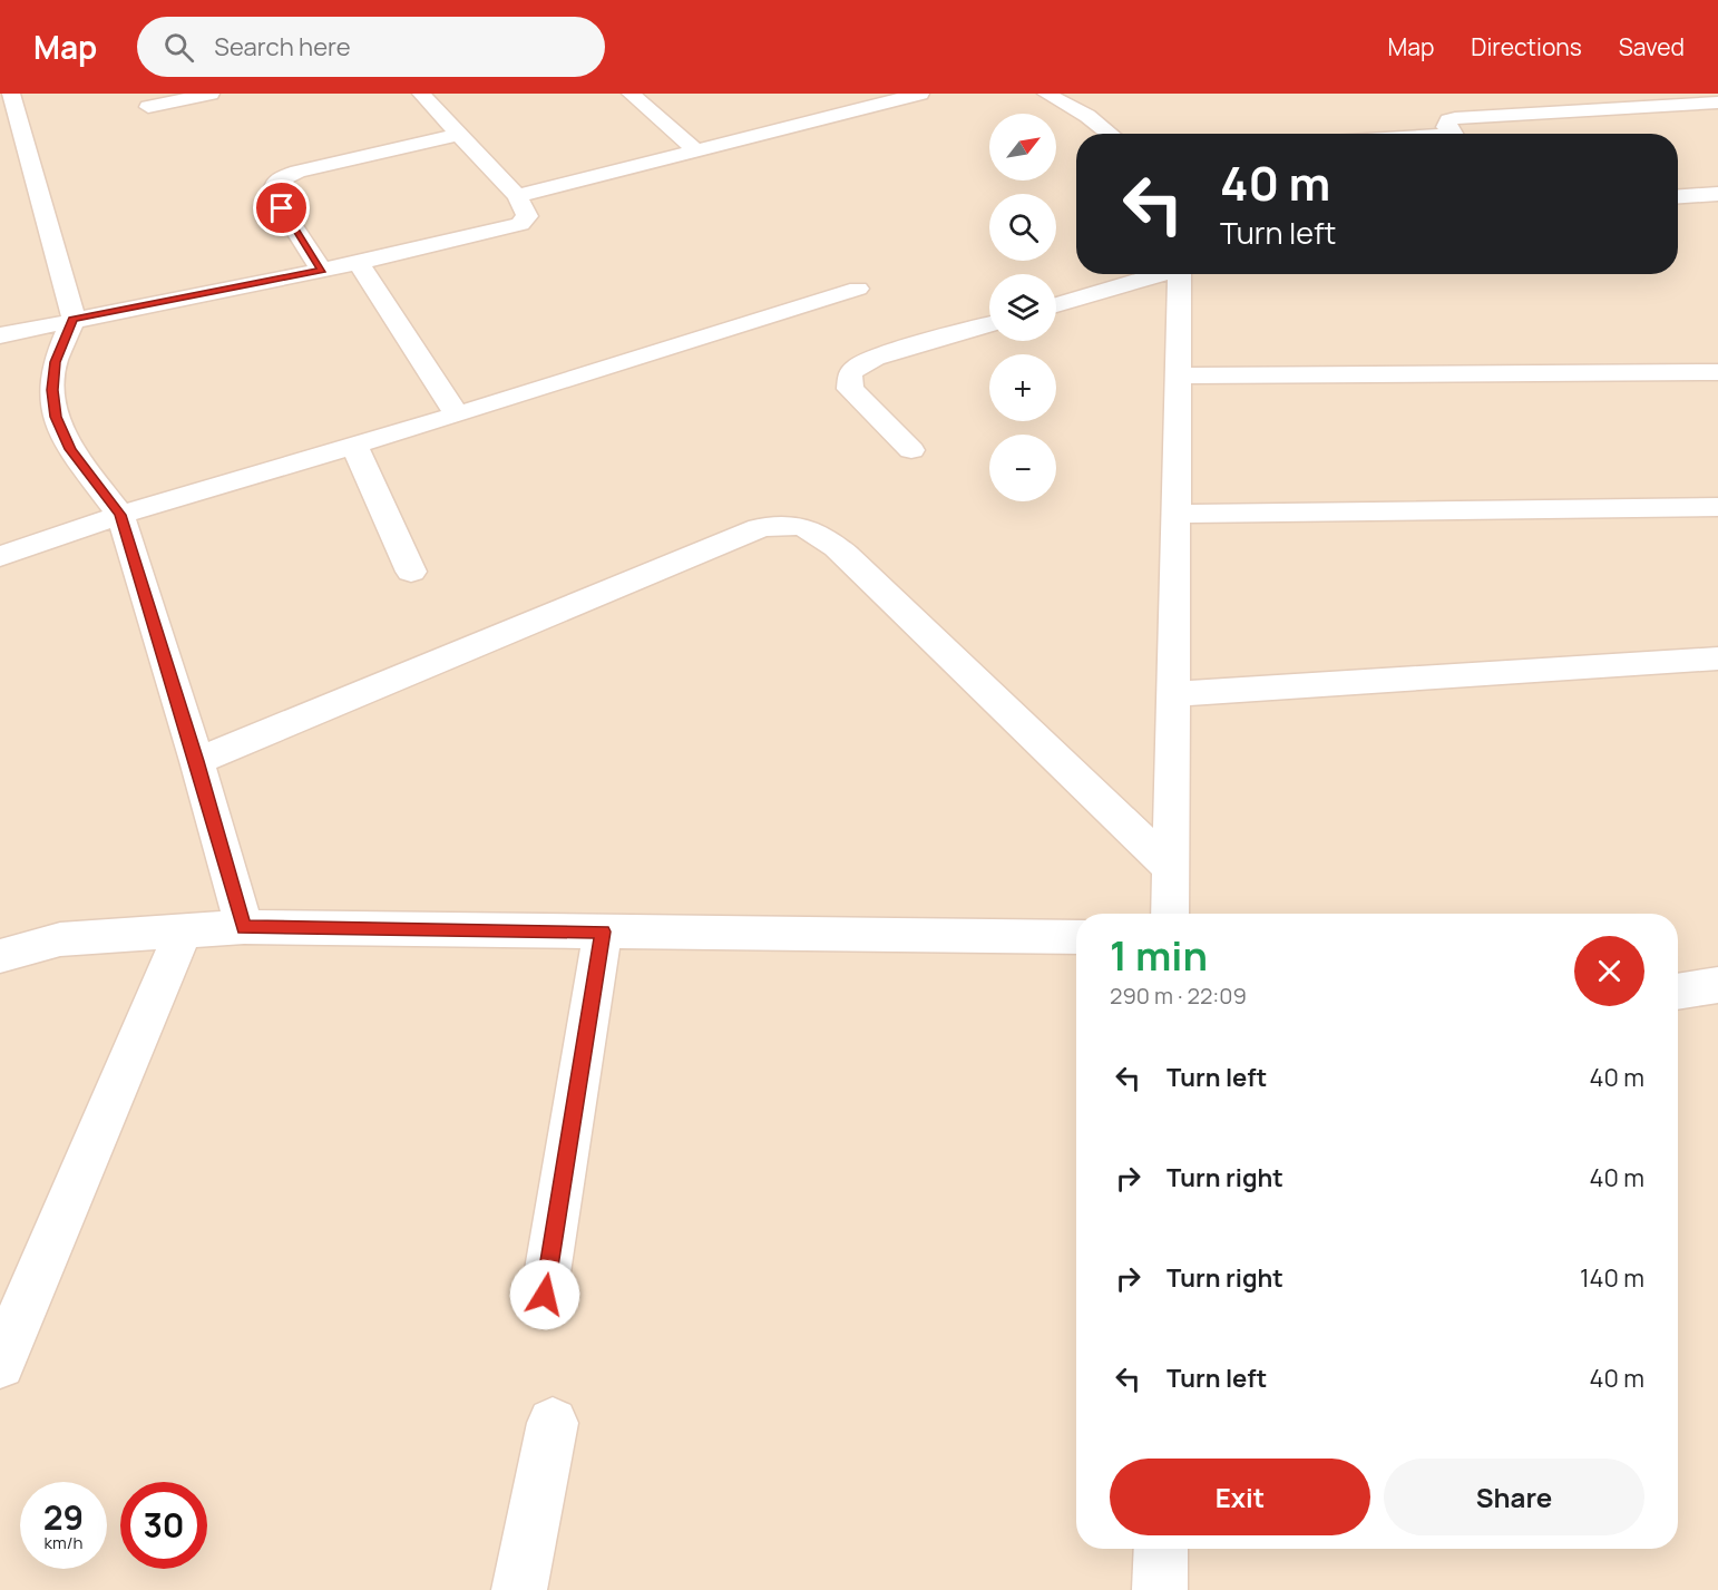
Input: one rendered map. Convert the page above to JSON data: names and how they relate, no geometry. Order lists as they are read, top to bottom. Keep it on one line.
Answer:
{"north":"top right","page":{"header":"Map","search":"Search here","nav":["Map","Directions","Saved"],"map_buttons":["+","−"],"turn":["40 m","Turn left"],"heading":["1 min","290 m · 22:09"],"list":[{"name":"Turn left","value":"40 m"},{"name":"Turn right","value":"40 m"},{"name":"Turn right","value":"140 m"},{"name":"Turn left","value":"40 m"}],"buttons":["Exit","Share"],"speed":"29 km/h","limit":"30"}}
